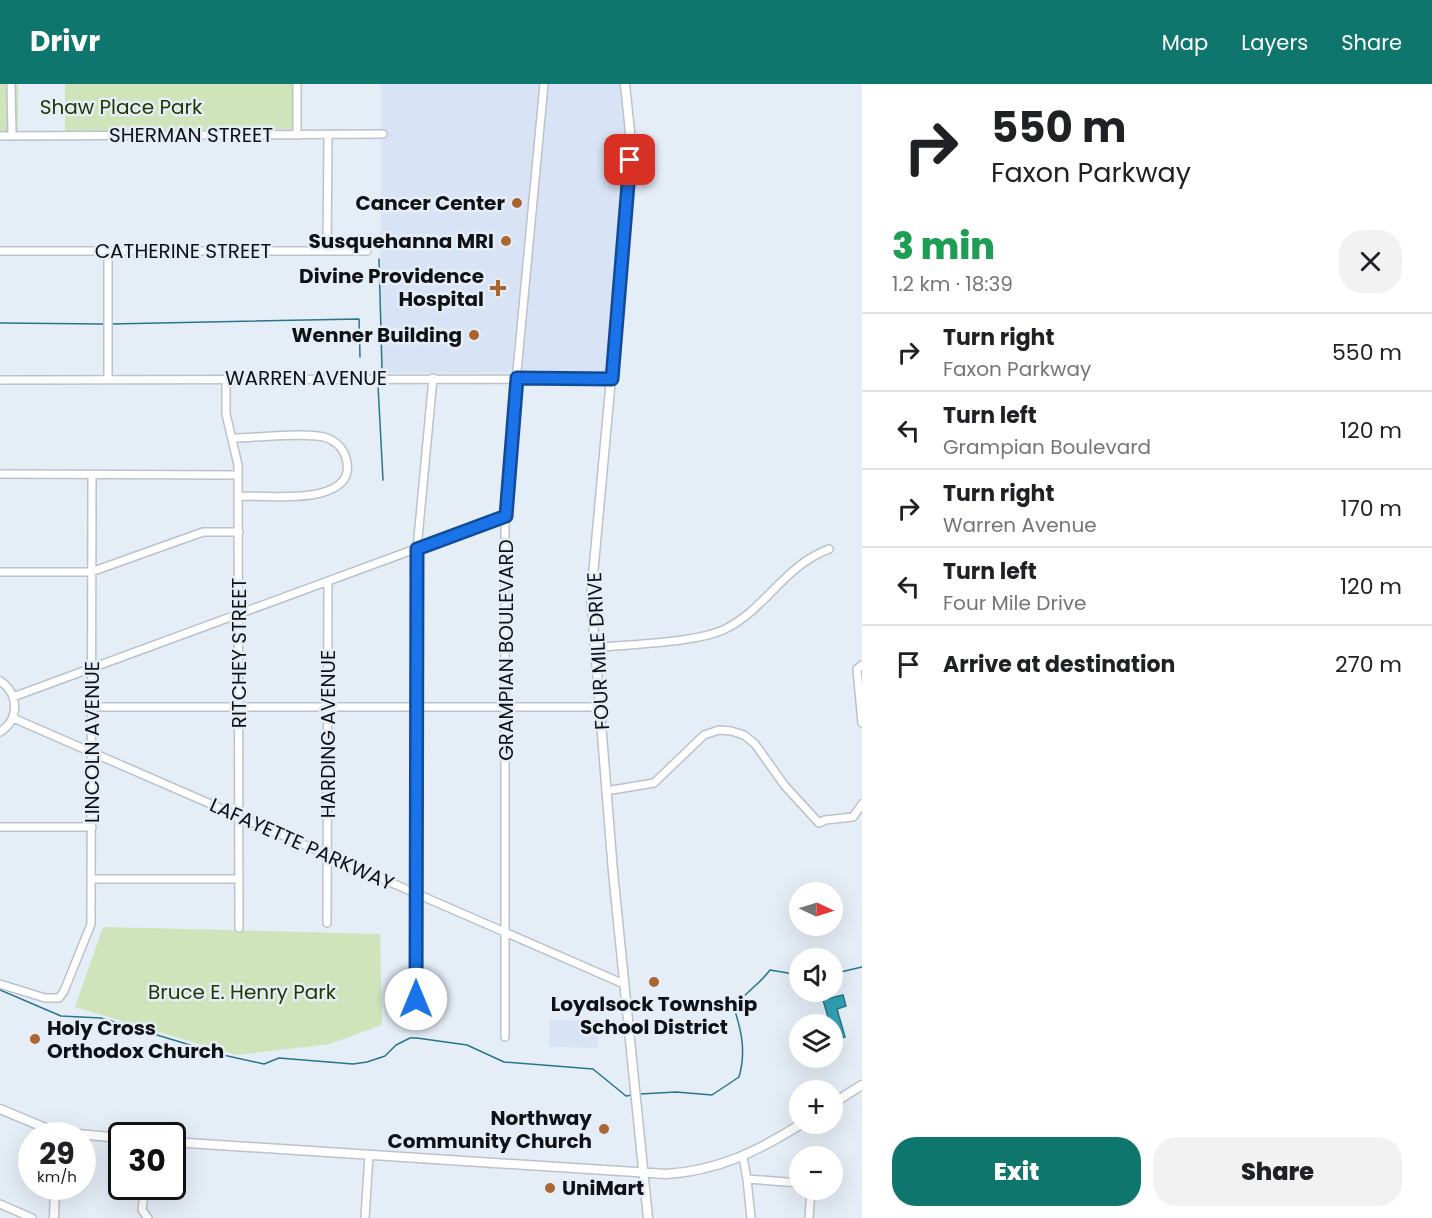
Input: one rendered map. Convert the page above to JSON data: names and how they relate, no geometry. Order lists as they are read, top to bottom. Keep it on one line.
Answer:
{"streets":{"street":["SHERMAN STREET","CATHERINE STREET","WARREN AVENUE","GRAMPIAN BOULEVARD","FOUR MILE DRIVE","RITCHEY STREET","HARDING AVENUE","LINCOLN AVENUE","LAFAYETTE PARKWAY"]},"crossings":[["WARREN AVENUE","GRAMPIAN BOULEVARD"],["WARREN AVENUE","FOUR MILE DRIVE"],["WARREN AVENUE","RITCHEY STREET"],["GRAMPIAN BOULEVARD","LAFAYETTE PARKWAY"],["FOUR MILE DRIVE","LAFAYETTE PARKWAY"],["RITCHEY STREET","LAFAYETTE PARKWAY"],["HARDING AVENUE","LAFAYETTE PARKWAY"],["LINCOLN AVENUE","LAFAYETTE PARKWAY"]],"parks":["Shaw Place Park","Bruce E. Henry Park"],"places":{"other":["Cancer Center","Susquehanna MRI","Wenner Building","Loyalsock Township School District","Holy Cross Orthodox Church","Northway Community Church","UniMart"],"health":["Divine Providence Hospital"]},"north":"right","page":{"header":"Drivr","nav":["Map","Layers","Share"],"turn":["550 m","Faxon Parkway"],"heading":["3 min","1.2 km · 18:39"],"list":[{"name":"Turn right","note":"Faxon Parkway","value":"550 m"},{"name":"Turn left","note":"Grampian Boulevard","value":"120 m"},{"name":"Turn right","note":"Warren Avenue","value":"170 m"},{"name":"Turn left","note":"Four Mile Drive","value":"120 m"},{"name":"Arrive at destination","value":"270 m"}],"map_buttons":["+","−"],"speed":"29 km/h","limit":"30","buttons":["Exit","Share"]}}
